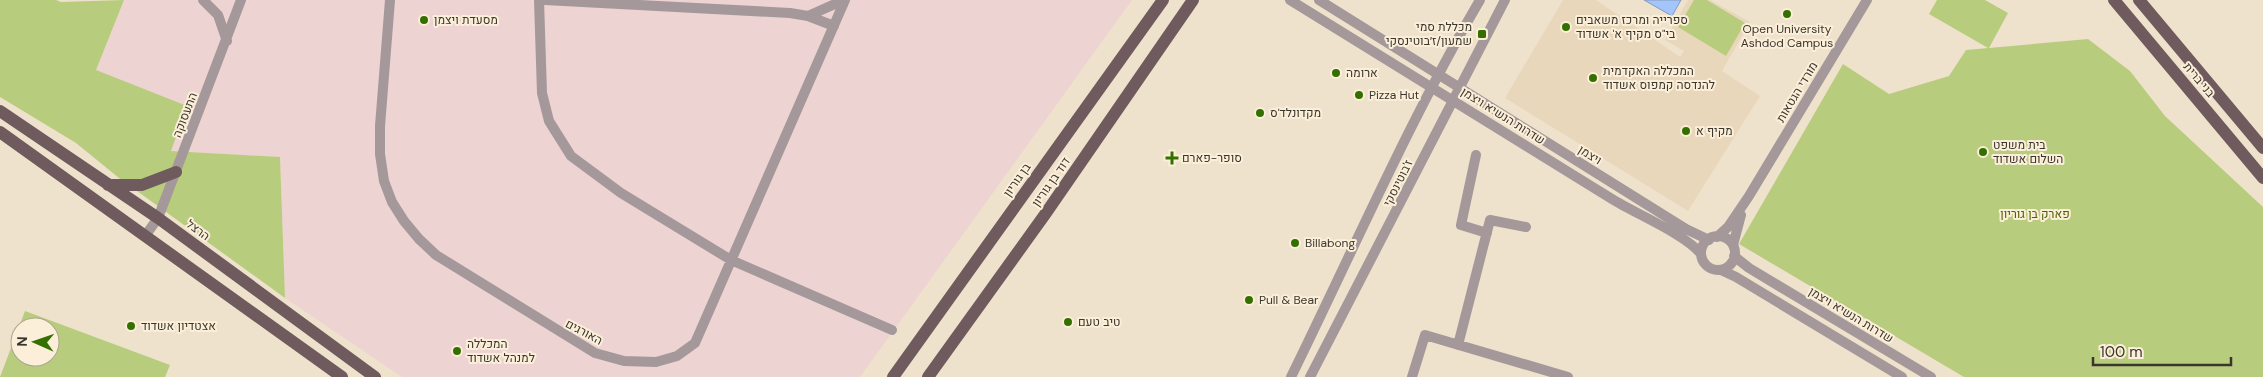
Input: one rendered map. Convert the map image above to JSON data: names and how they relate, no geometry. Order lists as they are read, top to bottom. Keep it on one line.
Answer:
{"streets":{"main road":["בני ברית","בן גוריון","דוד בן גוריון","הרצל"],"street":["מורדי הגטאות","התעסוקה","שדרות הנשיא ויצמן","ויצמן","ז'בוטינסקי","האורגים"]},"crossings":[["מורדי הגטאות","שדרות הנשיא ויצמן"],["מורדי הגטאות","ויצמן"],["התעסוקה","הרצל"],["שדרות הנשיא ויצמן","ויצמן"],["שדרות הנשיא ויצמן","ז'בוטינסקי"],["ויצמן","ז'בוטינסקי"]],"parks":["פארק בן גוריון"],"places":{"other":["Open University Ashdod Campus","מסעדת ויצמן","ספרייה ומרכז משאבים בי\"ס מקיף א' אשדוד","ארומה","המכללה האקדמית להנדסה קמפוס אשדוד","Pizza Hut","מקדונלד'ס","מקיף א","בית משפט השלום אשדוד","Billabong","Pull & Bear","טיב טעם","אצטדיון אשדוד","המכללה למנהל אשדוד"],"transit":["מכללת סמי שמעון/ז׳בוטינסקי"],"health":["סופר-פארם"]},"scale_bar":"100 m","north":"left"}
